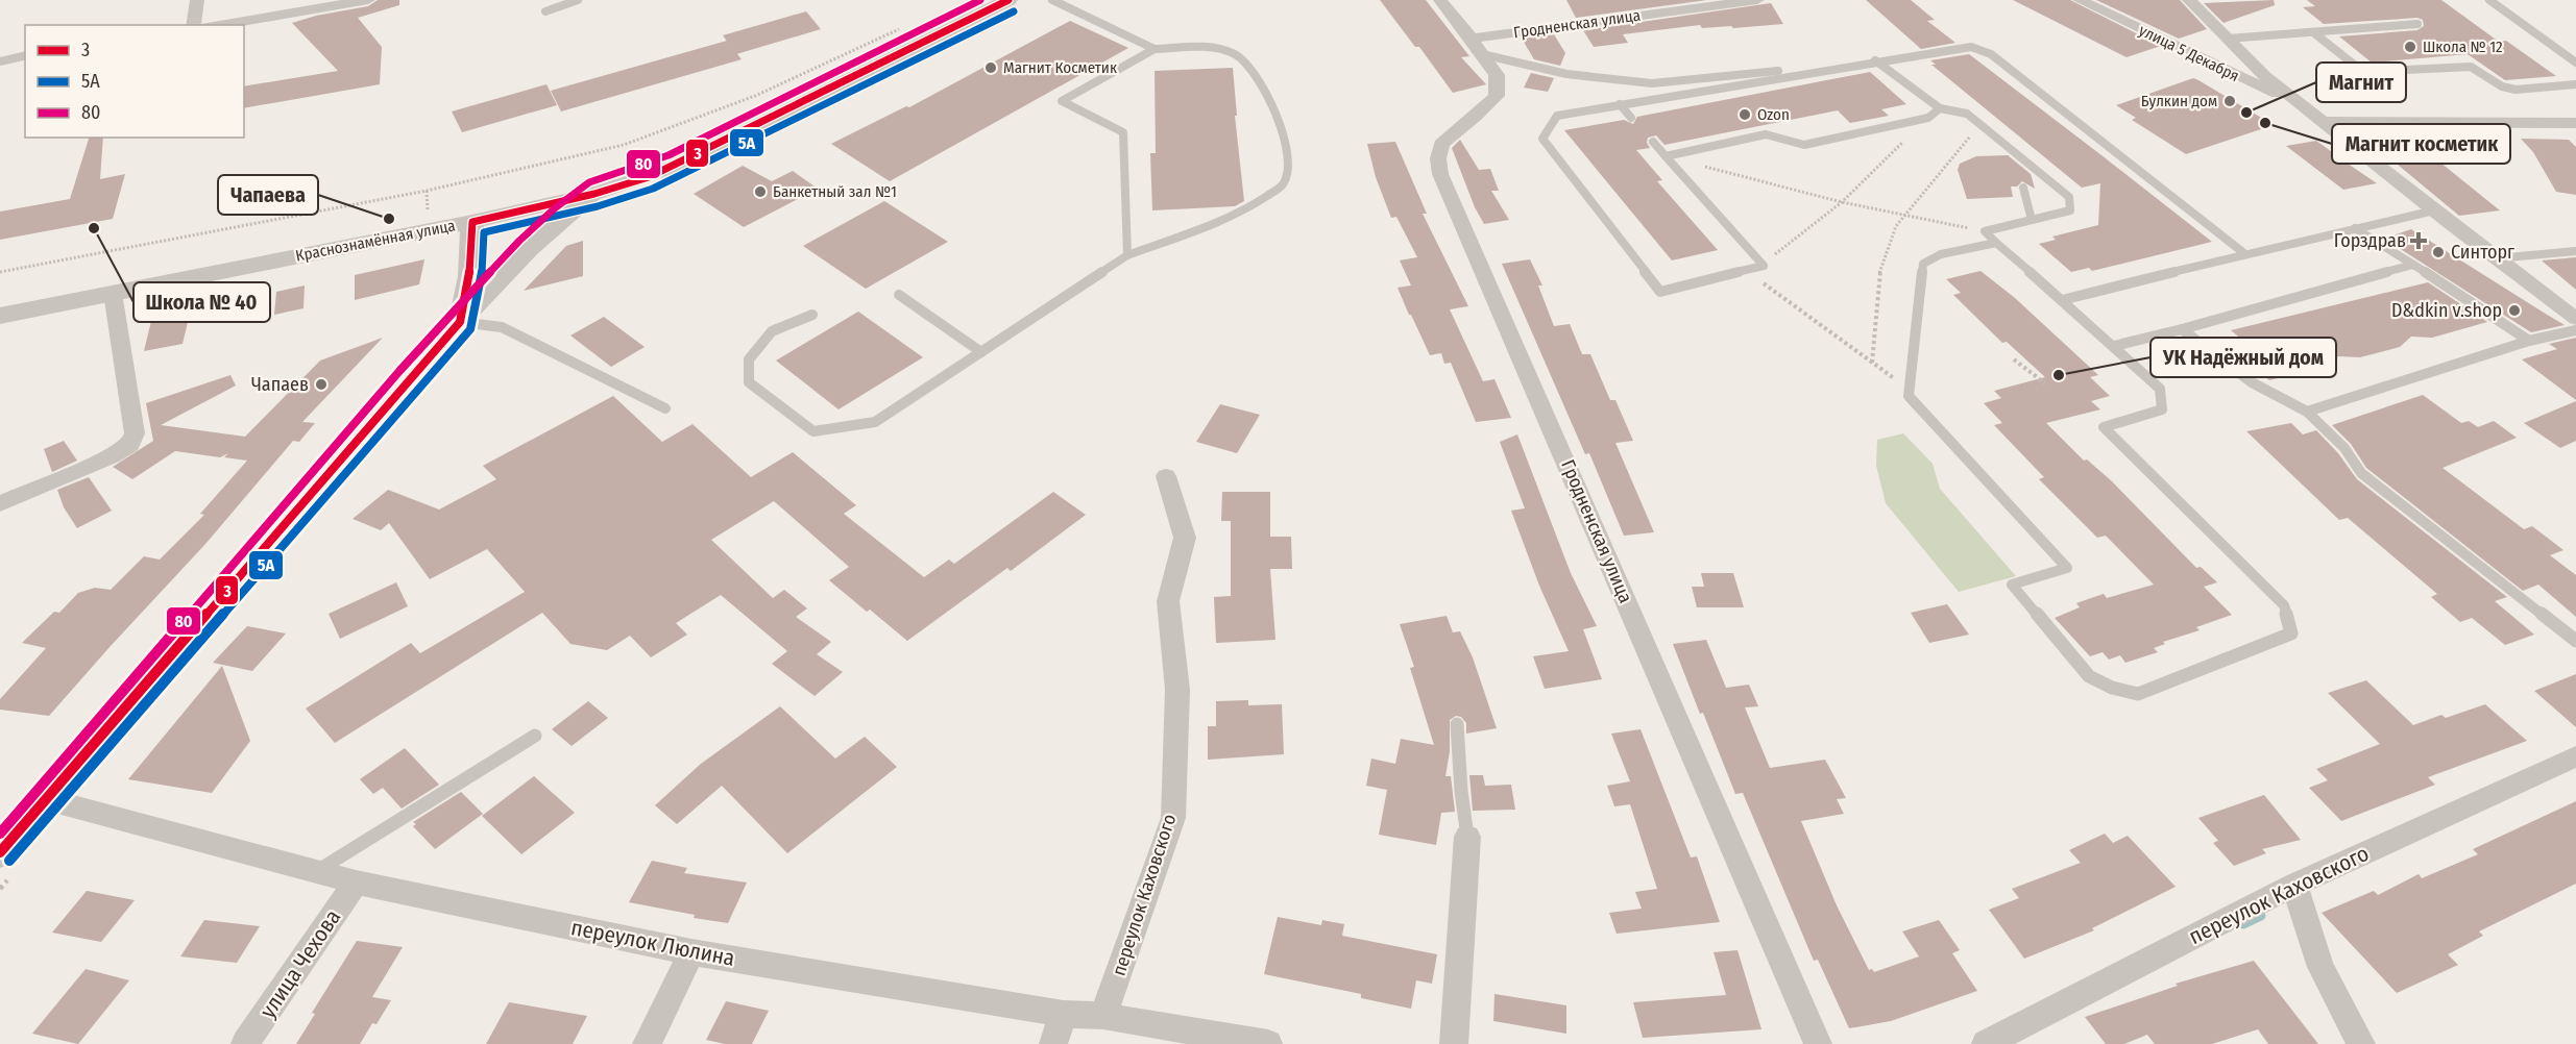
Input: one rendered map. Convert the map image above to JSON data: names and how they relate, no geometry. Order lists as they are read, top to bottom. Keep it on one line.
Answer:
{"streets":{"street":["Гродненская улица","улица 5 Декабря","Краснознамённая улица","переулок Каховского","переулок Люлина","улица Чехова"]},"crossings":[["переулок Каховского","переулок Люлина"],["переулок Люлина","улица Чехова"]],"places":{"other":["Школа № 12","Магнит Косметик","Булкин дом","Магнит","Ozon","Магнит косметик","Банкетный зал №1","Чапаева","Школа № 40","Синторг","D&dkin v.shop","УК Надёжный дом","Чапаев"],"health":["Горздрав"]},"lines":["transit line 3","transit line 80","transit line 5А"],"legend":["3","5А","80"]}
